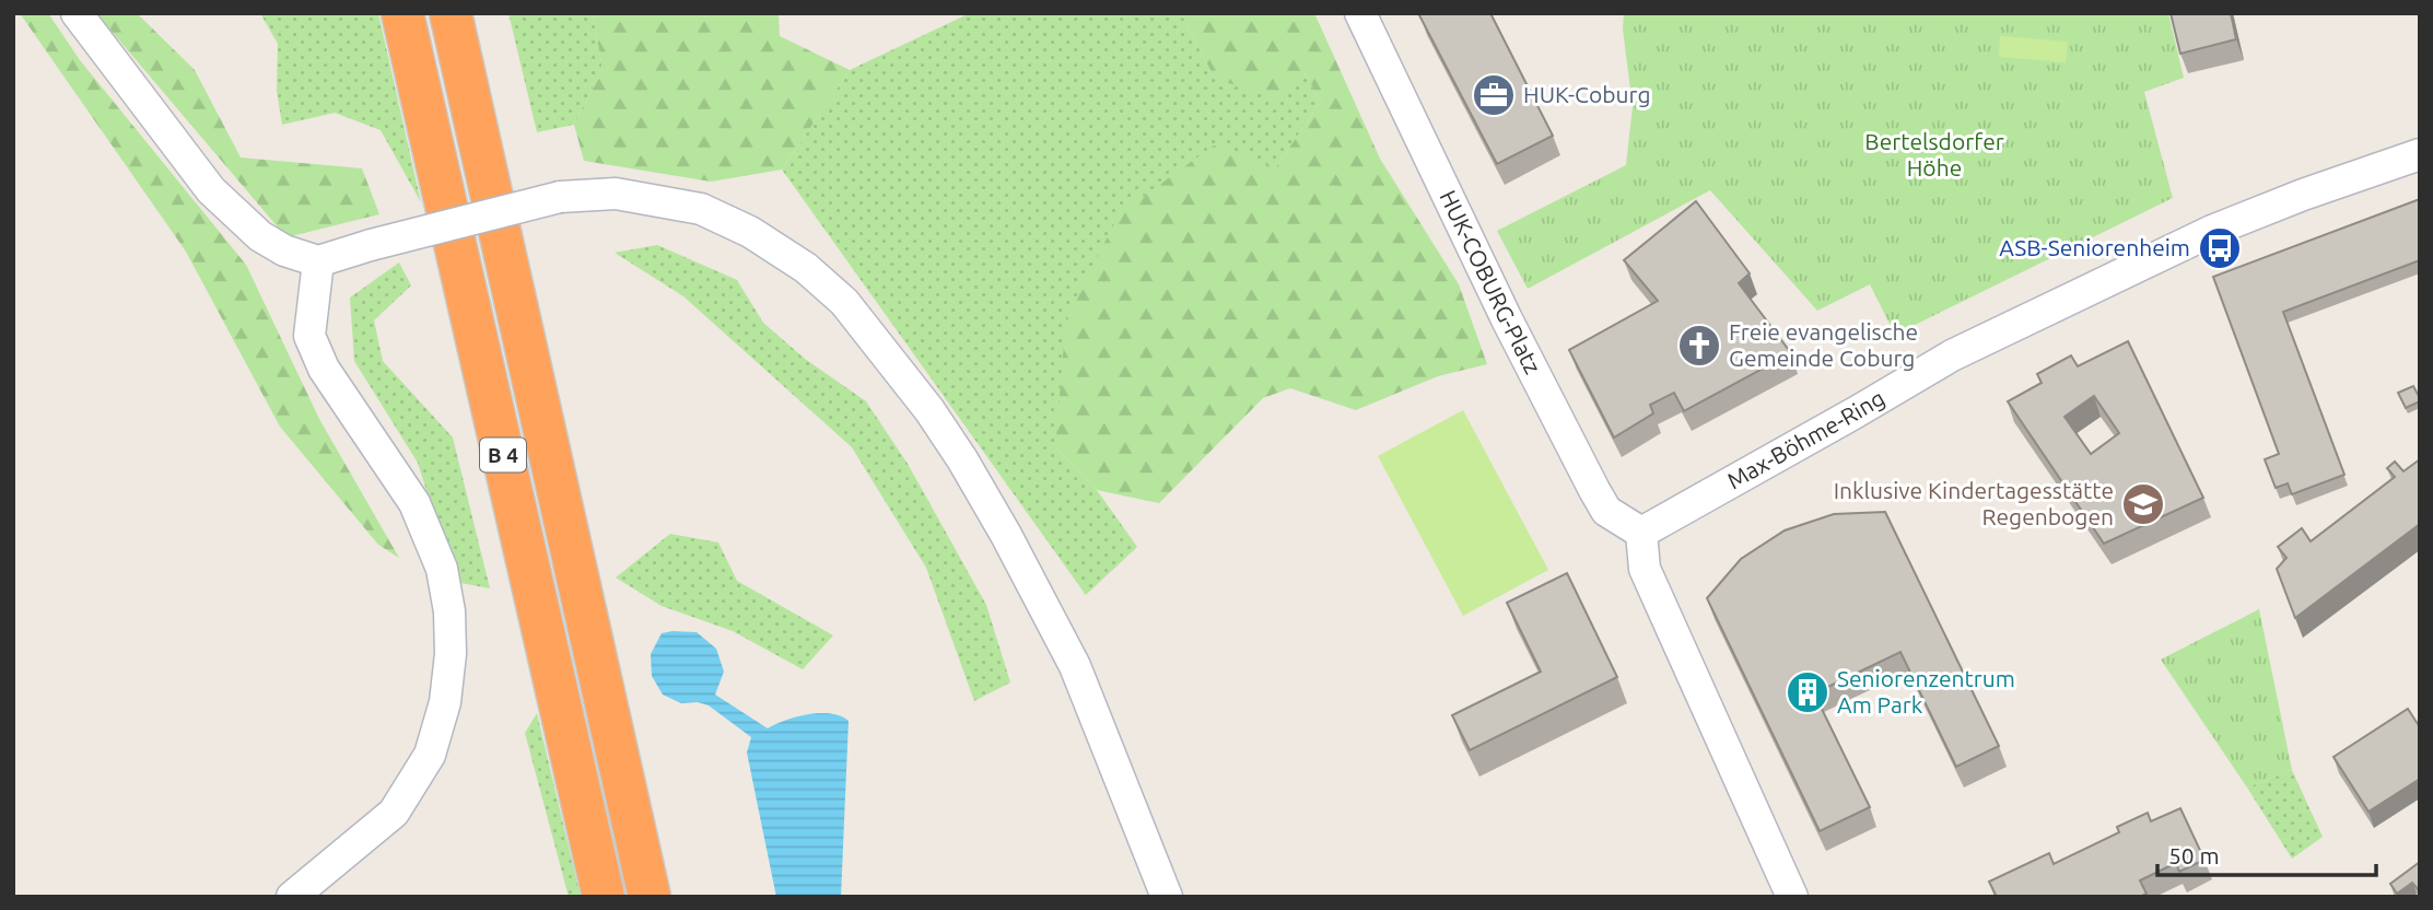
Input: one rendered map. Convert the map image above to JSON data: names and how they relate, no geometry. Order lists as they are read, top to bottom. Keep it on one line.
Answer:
{"streets":{"highway":["B 4"],"street":["HUK-COBURG-Platz","Max-Böhme-Ring"]},"crossings":[["HUK-COBURG-Platz","Max-Böhme-Ring"]],"parks":["Bertelsdorfer Höhe"],"places":{"office":["HUK-Coburg"],"bus stop":["ASB-Seniorenheim"],"church":["Freie evangelische Gemeinde Coburg"],"school or university":["Inklusive Kindertagesstätte Regenbogen"],"building":["Seniorenzentrum Am Park"]},"scale_bar":"50 m"}
